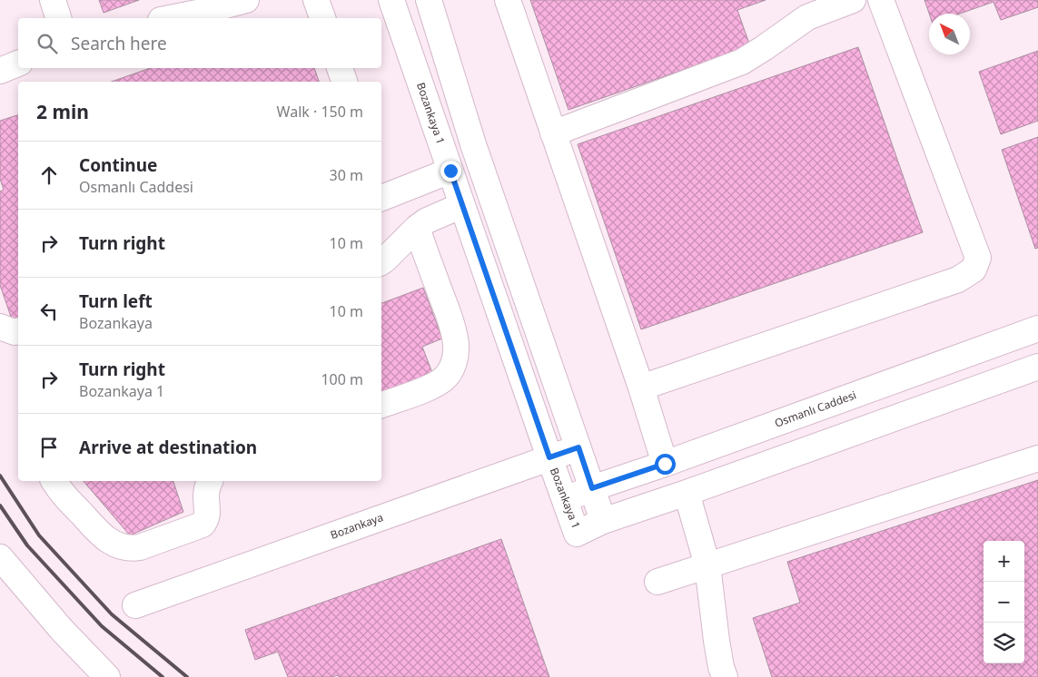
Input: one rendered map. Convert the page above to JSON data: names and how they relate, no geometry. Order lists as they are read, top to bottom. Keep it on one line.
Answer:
{"streets":{"street":["Bozankaya 1","Osmanlı Caddesi","Bozankaya"]},"crossings":[["Bozankaya 1","Osmanlı Caddesi"],["Bozankaya 1","Bozankaya"]],"north":"top left","page":{"search":"Search here","heading":["2 min","Walk · 150 m"],"list":[["Continue","Osmanlı Caddesi","30 m"],["Turn right","10 m"],["Turn left","Bozankaya","10 m"],["Turn right","Bozankaya 1","100 m"],"Arrive at destination"],"map_buttons":["+","−"]}}
